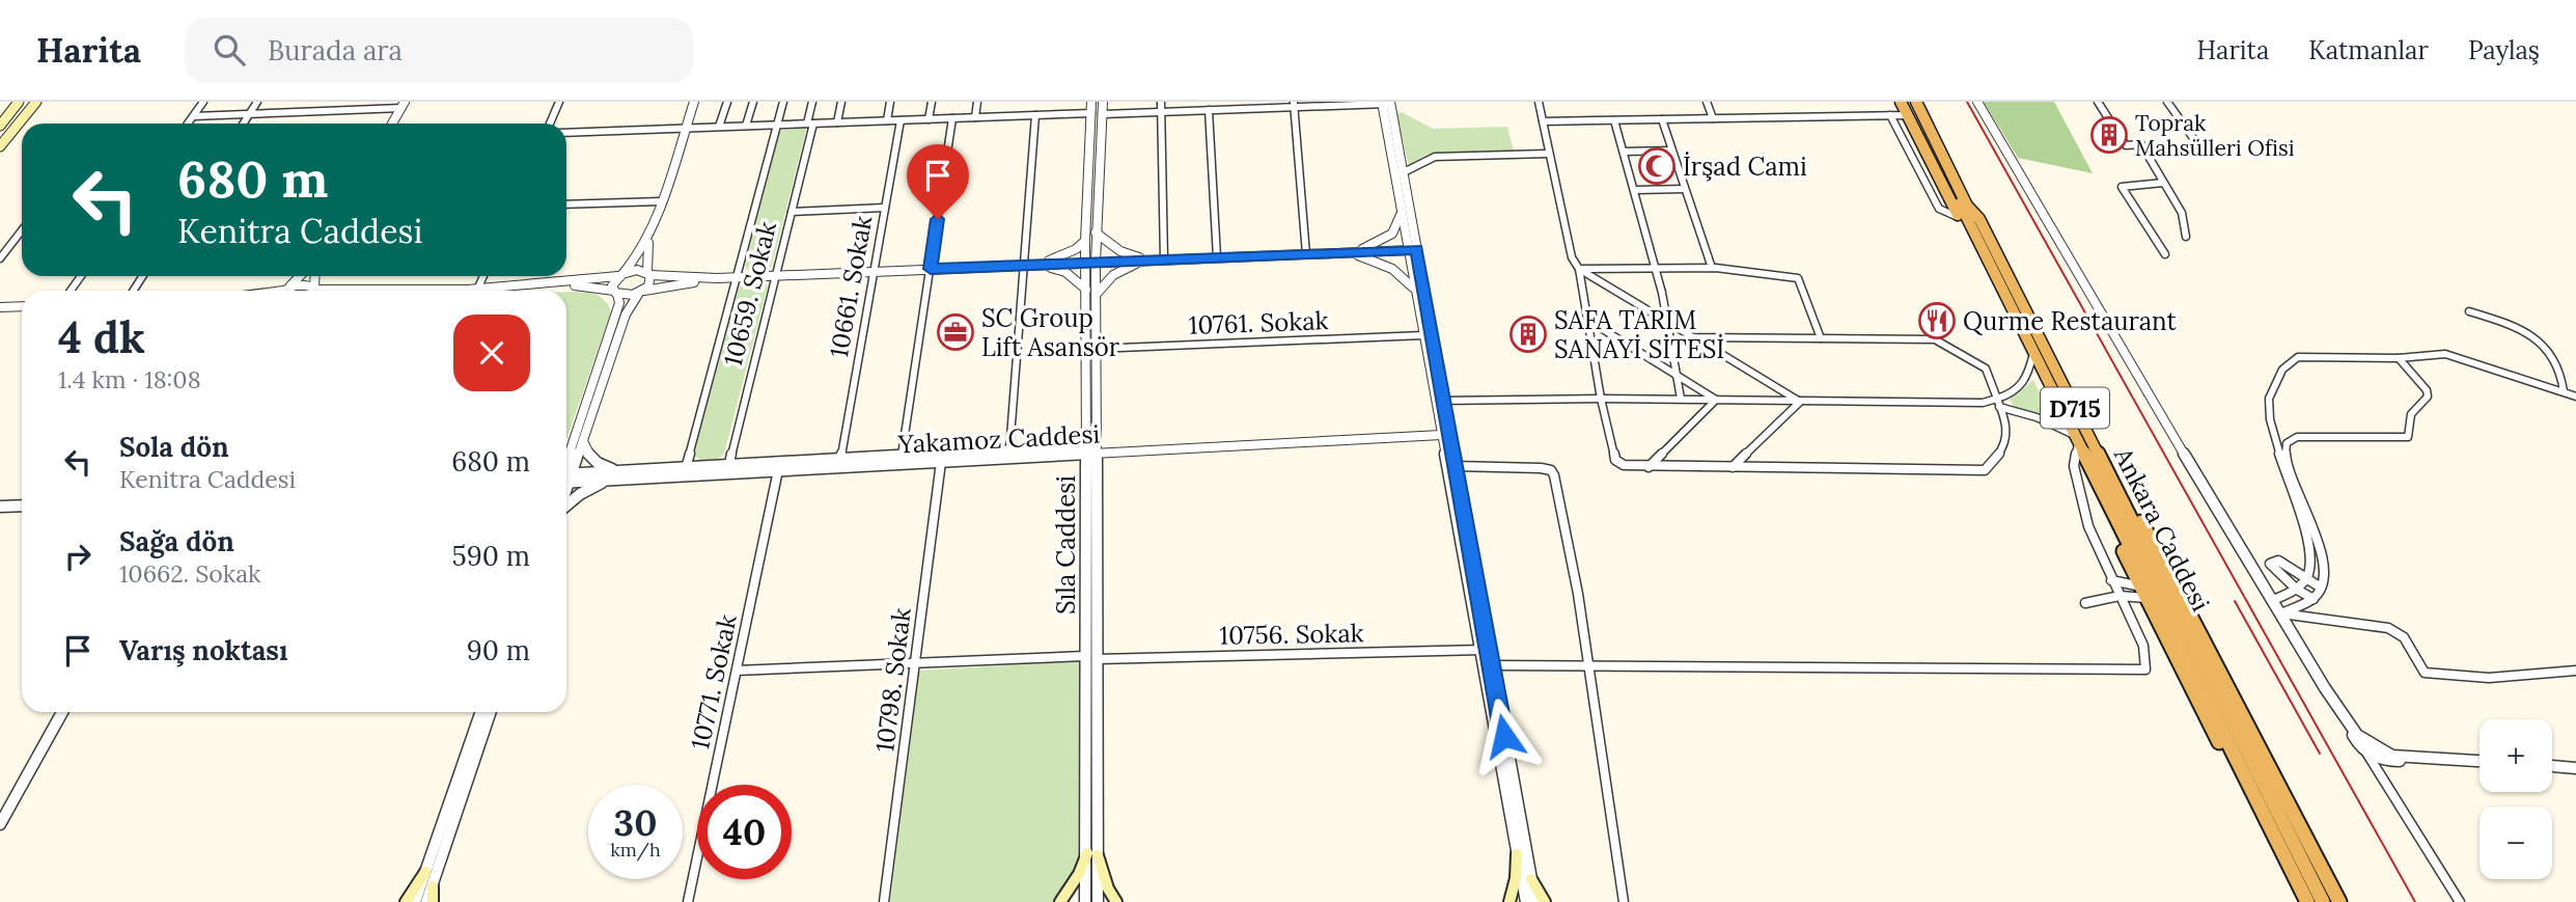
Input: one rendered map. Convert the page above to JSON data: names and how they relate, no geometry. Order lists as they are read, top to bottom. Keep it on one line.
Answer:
{"streets":{"highway":["D715","Ankara Caddesi"],"street":["10661. Sokak","10659. Sokak","10761. Sokak","Yakamoz Caddesi","Sıla Caddesi","10756. Sokak","10798. Sokak","10771. Sokak"]},"crossings":[["10661. Sokak","Yakamoz Caddesi"],["10659. Sokak","Yakamoz Caddesi"],["D715","Ankara Caddesi"],["Yakamoz Caddesi","Sıla Caddesi"],["Yakamoz Caddesi","10798. Sokak"],["Yakamoz Caddesi","10771. Sokak"]],"places":{"building":["Toprak Mahsülleri Ofisi","SAFA TARIM SANAYİ SİTESİ"],"mosque":["İrşad Cami"],"restaurant":["Qurme Restaurant"],"office":["SC Group Lift Asansör"]},"page":{"header":"Harita","search":"Burada ara","nav":["Harita","Katmanlar","Paylaş"],"turn":["680 m","Kenitra Caddesi"],"heading":["4 dk","1.4 km · 18:08"],"list":[{"name":"Sola dön","note":"Kenitra Caddesi","value":"680 m"},{"name":"Sağa dön","note":"10662. Sokak","value":"590 m"},{"name":"Varış noktası","value":"90 m"}],"map_buttons":["+","−"],"speed":"30 km/h","limit":"40"}}
